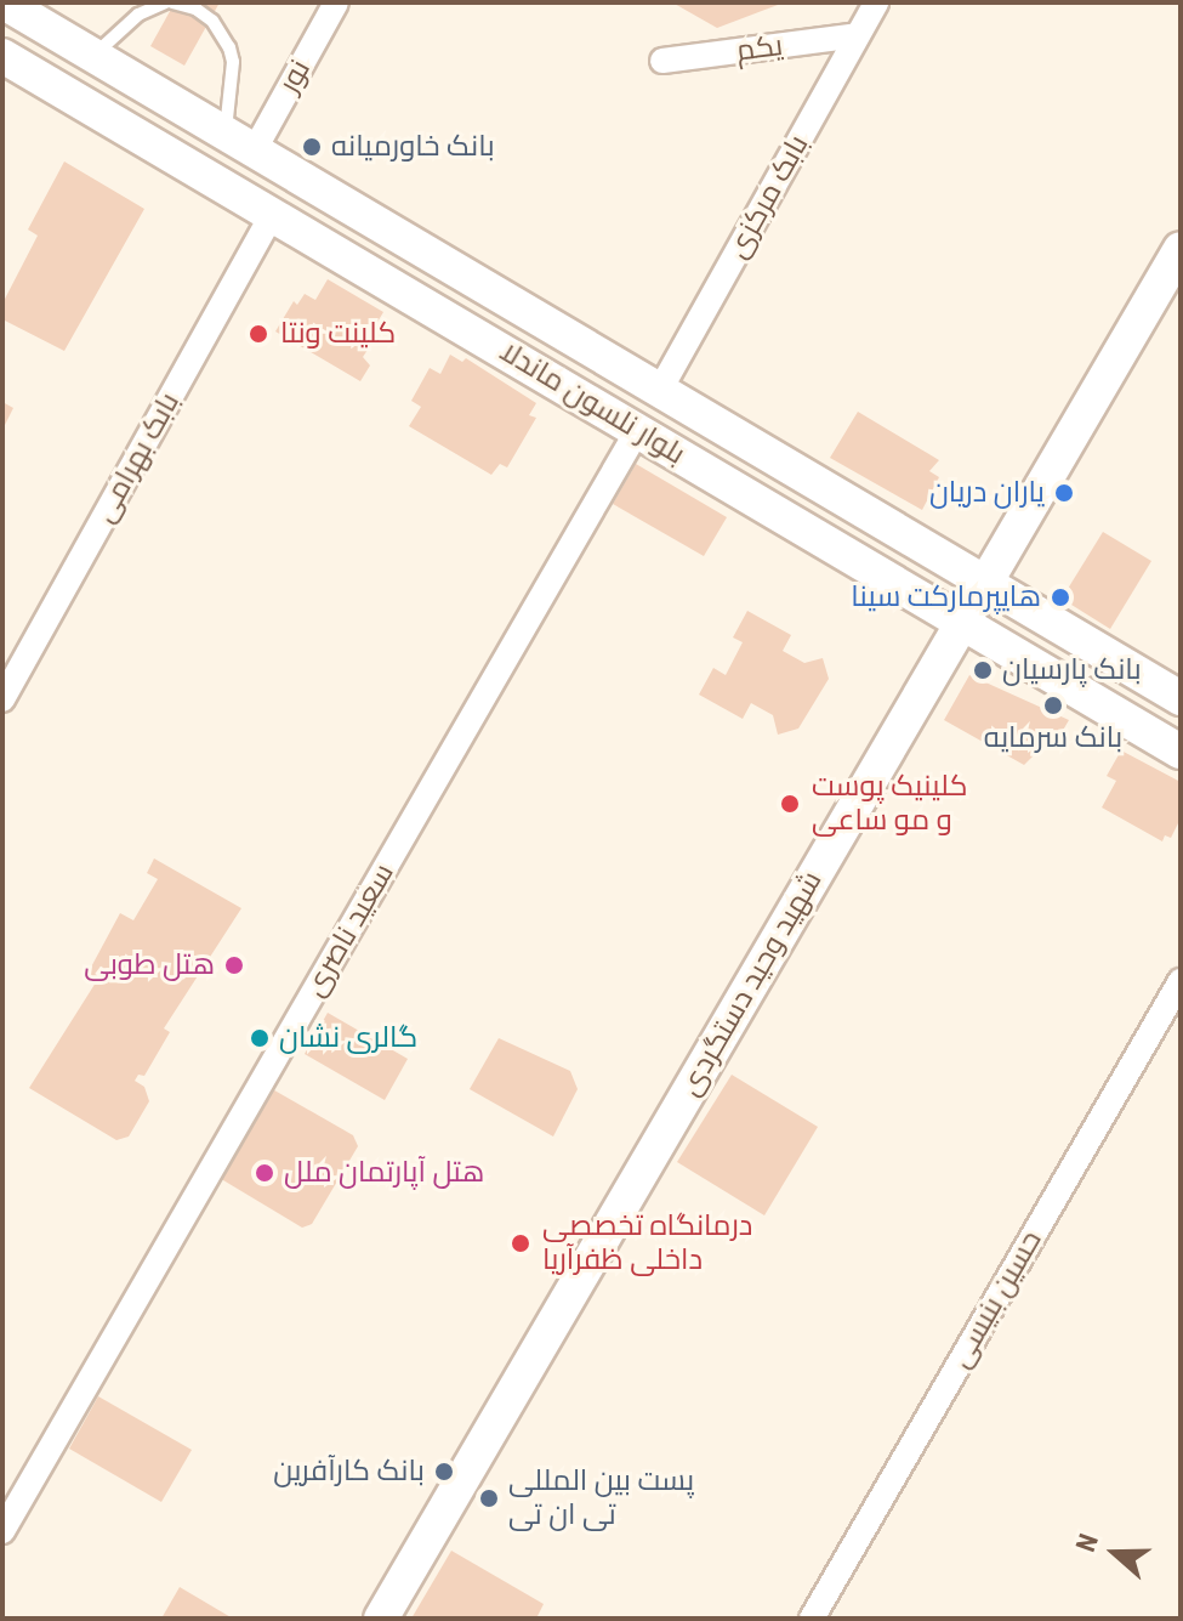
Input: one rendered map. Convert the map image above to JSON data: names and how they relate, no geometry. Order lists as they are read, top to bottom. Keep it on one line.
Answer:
{"streets":{"main road":["بلوار نلسون ماندلا","شهید وحید دستگردی"],"street":["یکم","نور","بابک مرکزی","بابک بهرامی","سعید ناصری","حسین بنیسی"]},"crossings":[["یکم","بابک مرکزی"],["نور","بلوار نلسون ماندلا"],["بابک مرکزی","بلوار نلسون ماندلا"],["بلوار نلسون ماندلا","بابک بهرامی"],["بلوار نلسون ماندلا","سعید ناصری"],["بلوار نلسون ماندلا","شهید وحید دستگردی"]],"places":["بانک خاورمیانه","کلینت ونتا","یاران دریان","هایپرمارکت سینا","بانک پارسیان","بانک سرمایه","کلینیک پوست و مو ساعی","هتل طوبی","گالری نشان","هتل آپارتمان ملل","درمانگاه تخصصی داخلی ظفرآریا","بانک کارآفرین","پست بین المللی تی ان تی"],"north":"left"}
